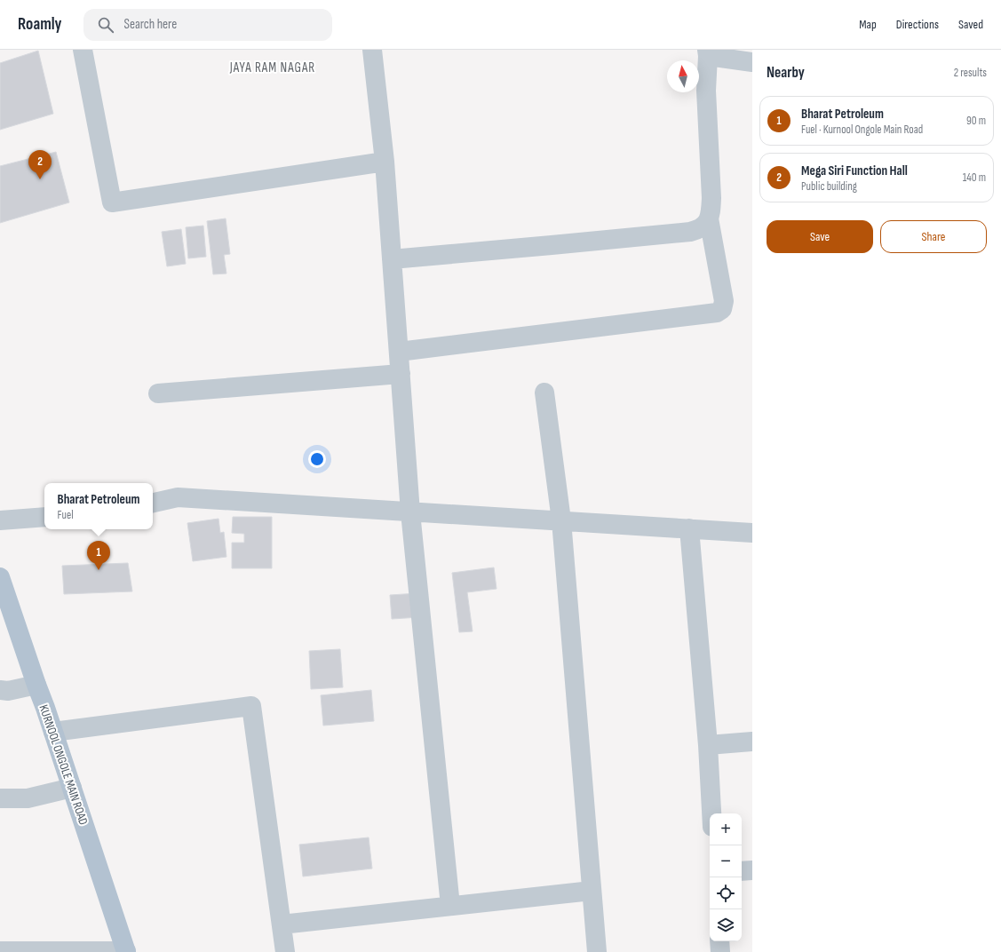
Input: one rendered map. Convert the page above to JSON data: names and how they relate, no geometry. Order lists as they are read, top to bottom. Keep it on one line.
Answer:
{"streets":{"main road":["KURNOOL ONGOLE MAIN ROAD"]},"districts":["JAYA RAM NAGAR"],"north":"top","page":{"header":"Roamly","search":"Search here","nav":["Map","Directions","Saved"],"heading":["Nearby","2 results"],"list":[{"mark":"1","name":"Bharat Petroleum","note":"Fuel · Kurnool Ongole Main Road","value":"90 m"},{"mark":"2","name":"Mega Siri Function Hall","note":"Public building","value":"140 m"}],"pins":["2","1"],"buttons":["Save","Share"],"popup":["Bharat Petroleum","Fuel"],"map_buttons":["+","−"]}}
